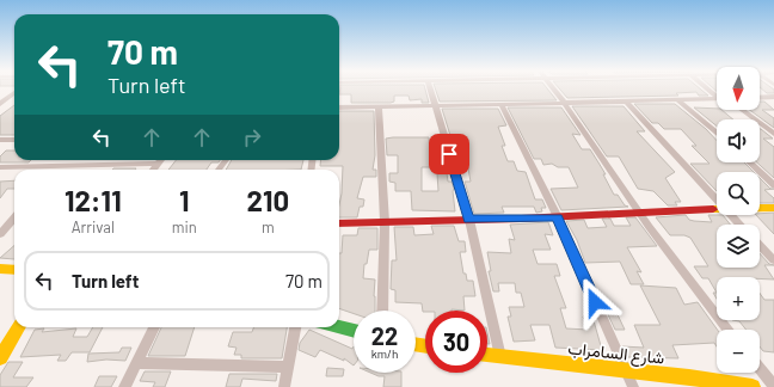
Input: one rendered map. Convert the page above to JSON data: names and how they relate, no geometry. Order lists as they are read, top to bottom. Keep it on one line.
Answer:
{"streets":{"street":["شارع السامراب"]},"north":"bottom","page":{"turn":["70 m","Turn left"],"map_buttons":["+","−"],"eta":["12:11","Arrival","1","min","210","m"],"list":[{"name":"Turn left","value":"70 m"}],"speed":"22 km/h","limit":"30"}}
